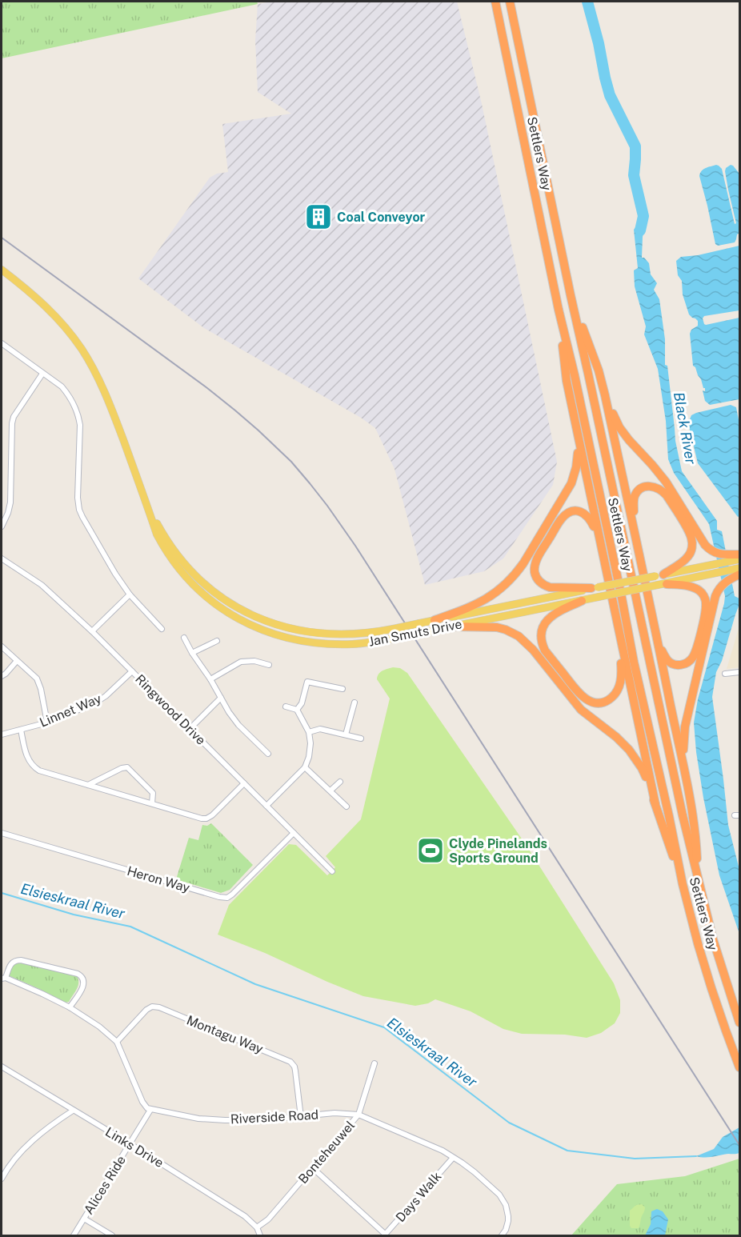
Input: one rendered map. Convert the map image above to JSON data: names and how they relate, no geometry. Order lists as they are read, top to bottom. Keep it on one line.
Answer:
{"streets":{"highway":["Settlers Way"],"main road":["Jan Smuts Drive"],"street":["Ringwood Drive","Linnet Way","Heron Way","Montagu Way","Riverside Road","Links Drive","Bonteheuwel","Alices Ride","Days Walk"]},"crossings":[["Ringwood Drive","Linnet Way"],["Ringwood Drive","Heron Way"],["Montagu Way","Riverside Road"],["Riverside Road","Bonteheuwel"],["Riverside Road","Alices Ride"],["Riverside Road","Days Walk"],["Links Drive","Bonteheuwel"],["Links Drive","Alices Ride"]],"water":["Black River","Elsieskraal River"],"places":{"building":["Coal Conveyor"],"sports":["Clyde Pinelands Sports Ground"]}}
